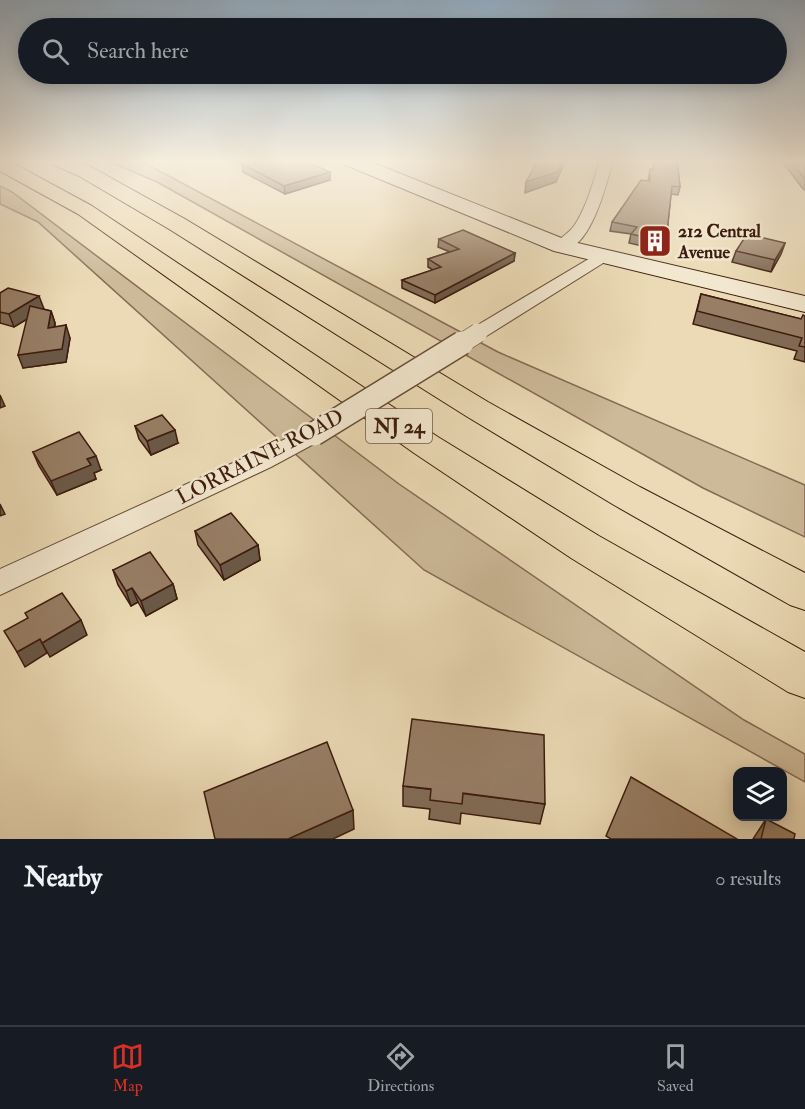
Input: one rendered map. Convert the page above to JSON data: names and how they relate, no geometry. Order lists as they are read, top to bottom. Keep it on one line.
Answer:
{"streets":{"highway":["NJ 24"],"street":["LORRAINE ROAD"]},"places":{"building":["212 Central Avenue"]},"page":{"search":"Search here","heading":["Nearby","0 results"],"nav":["Map","Directions","Saved"]}}
